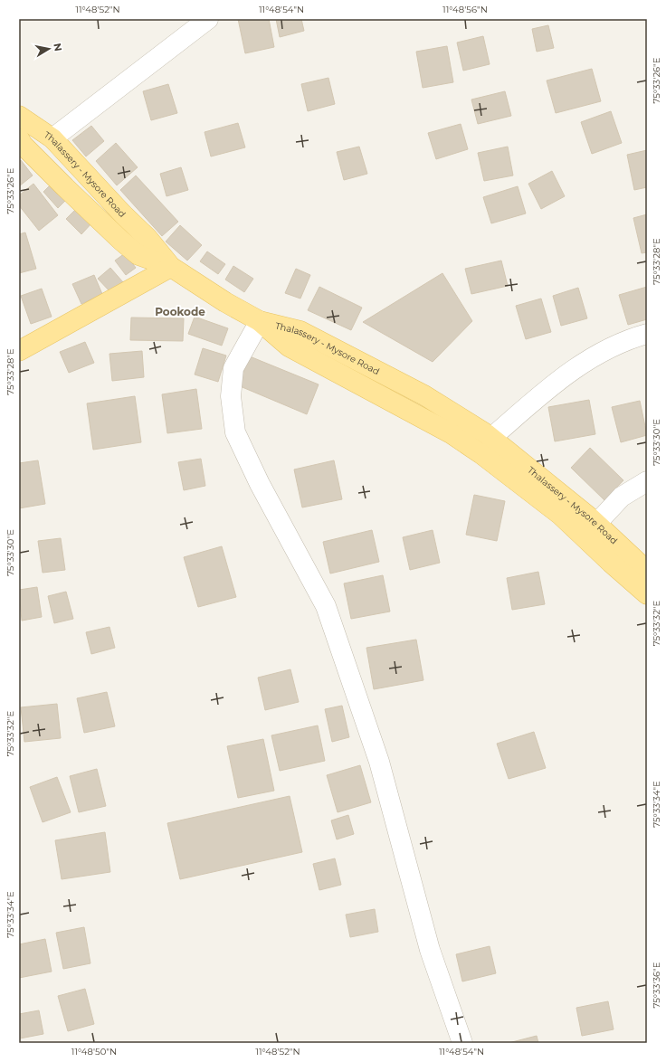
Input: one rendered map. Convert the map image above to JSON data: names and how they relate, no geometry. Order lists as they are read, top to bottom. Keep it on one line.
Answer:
{"streets":{"main road":["Thalassery - Mysore Road"]},"districts":["Pookode"],"north":"right","coordinates":["11°48'52\"N","11°48'54\"N","11°48'56\"N","75°33'26\"E","75°33'28\"E","75°33'30\"E","75°33'32\"E","75°33'34\"E","75°33'36\"E","11°48'50\"N"]}
